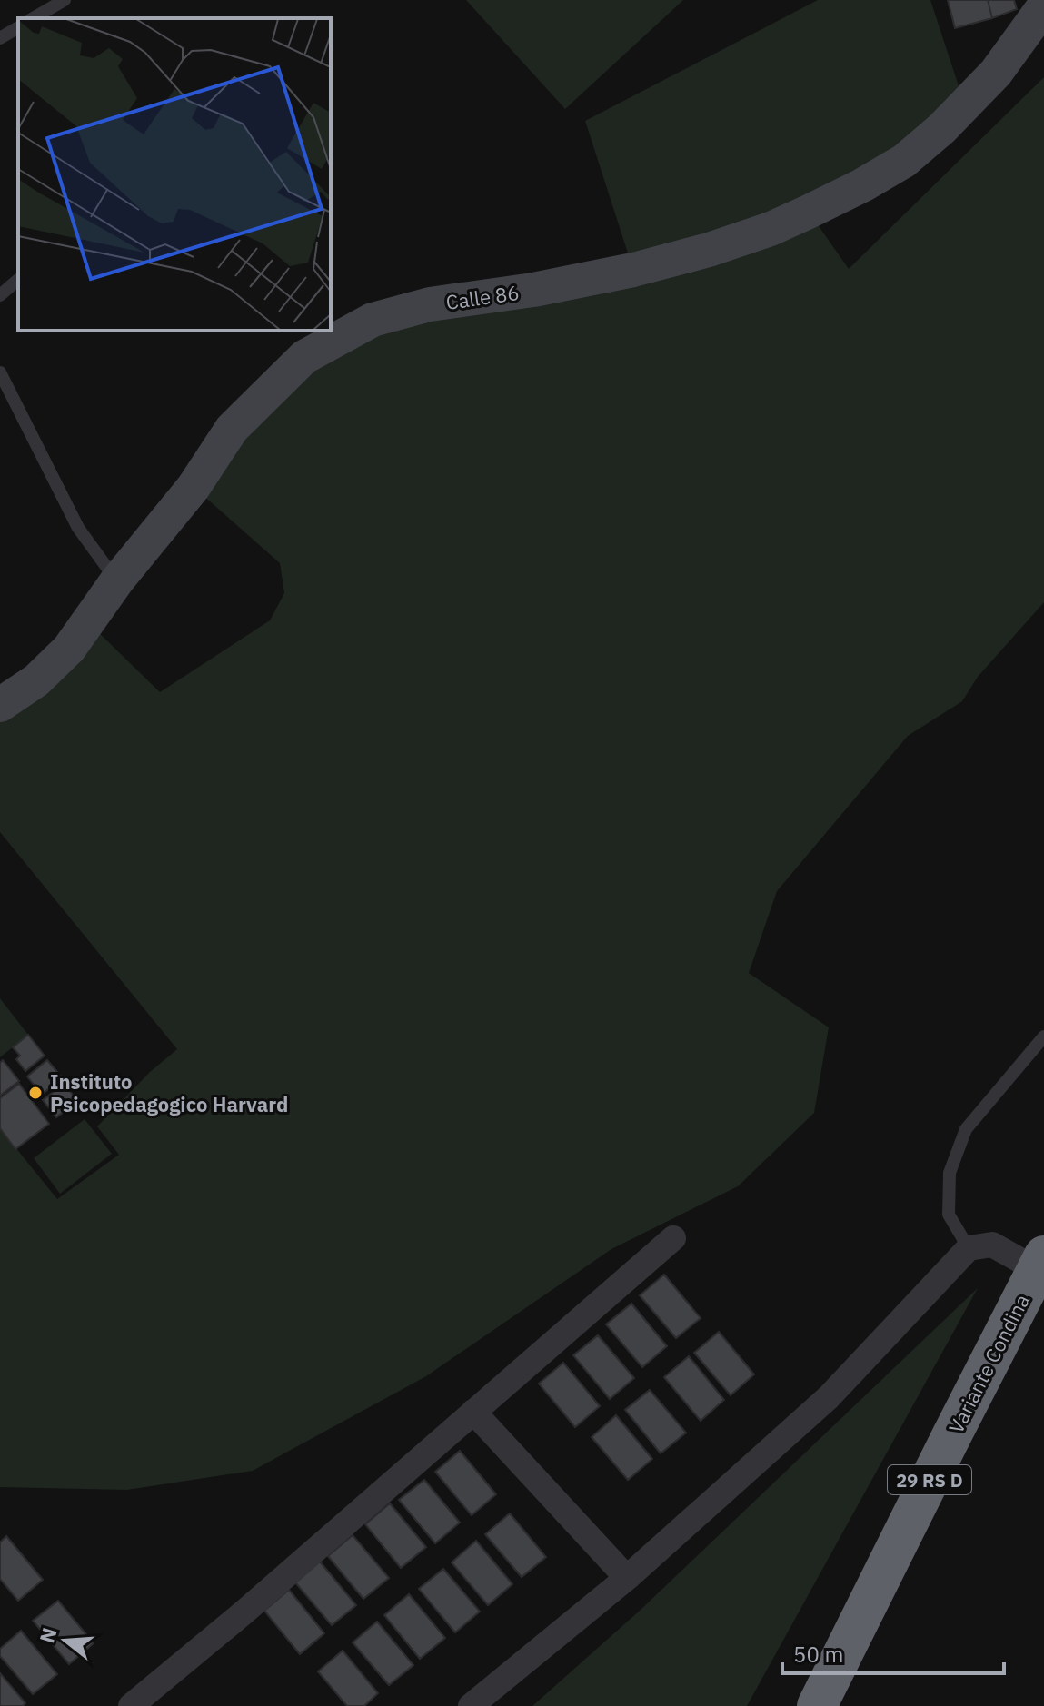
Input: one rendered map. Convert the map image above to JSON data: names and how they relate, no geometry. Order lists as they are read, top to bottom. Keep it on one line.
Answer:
{"streets":{"highway":["Variante Condina","29 RS D"],"main road":["Calle 86"]},"places":["Instituto Psicopedagogico Harvard"],"scale_bar":"50 m","north":"left"}
